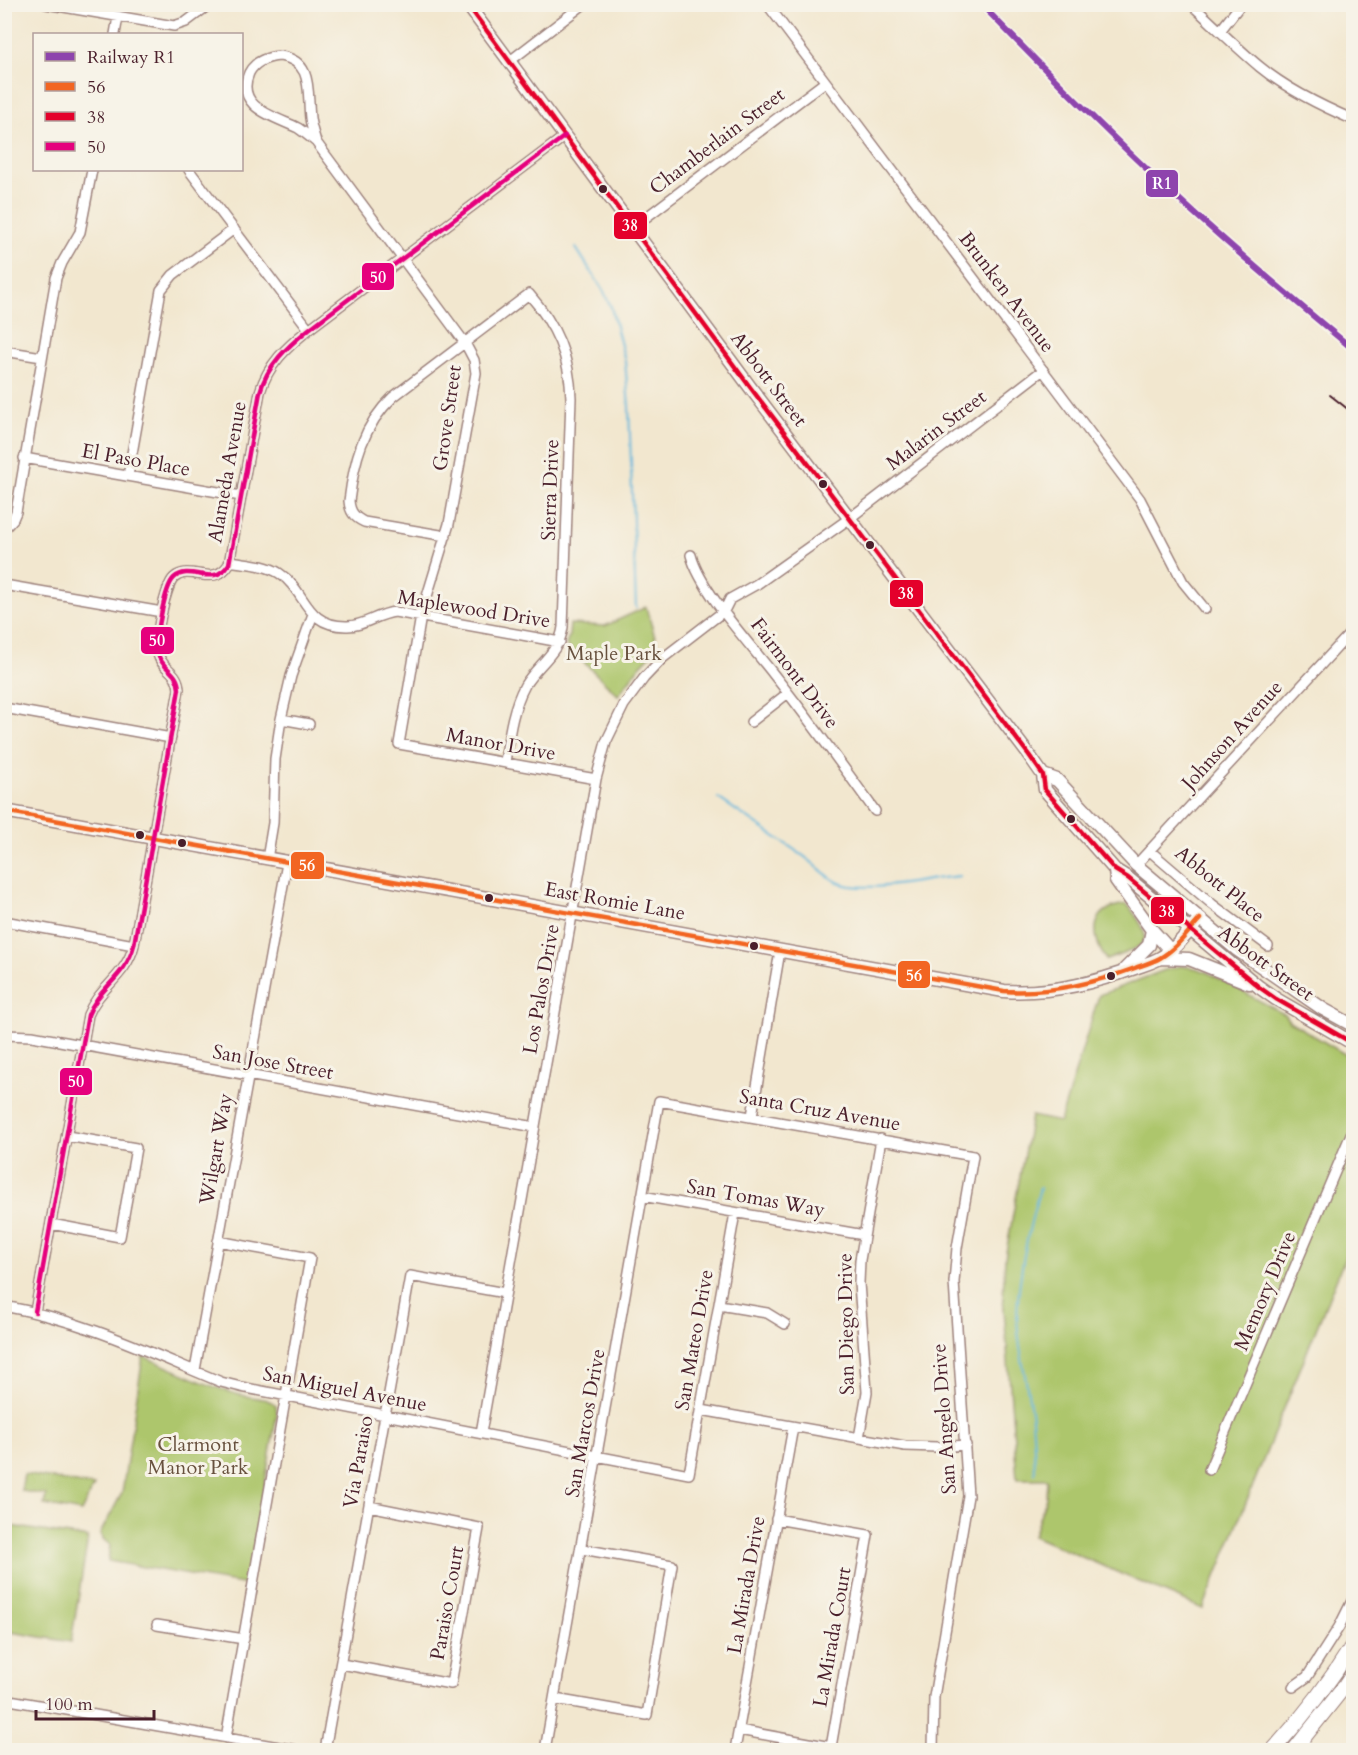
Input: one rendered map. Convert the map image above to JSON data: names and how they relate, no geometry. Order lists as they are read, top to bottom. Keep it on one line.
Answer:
{"streets":{"main road":["Abbott Street","East Romie Lane"],"street":["Chamberlain Street","Brunken Avenue","Grove Street","Malarin Street","El Paso Place","Alameda Avenue","Sierra Drive","Maplewood Drive","Fairmont Drive","Johnson Avenue","Manor Drive","Abbott Place","Los Palos Drive","San Jose Street","Santa Cruz Avenue","Wilgart Way","San Tomas Way","Memory Drive","San Diego Drive","San Mateo Drive","San Miguel Avenue","San Angelo Drive","San Marcos Drive","Via Paraiso","La Mirada Drive","Paraiso Court","La Mirada Court"]},"crossings":[["Chamberlain Street","Brunken Avenue"],["Chamberlain Street","Abbott Street"],["Brunken Avenue","Malarin Street"],["Abbott Street","Malarin Street"],["Abbott Street","Alameda Avenue"],["Abbott Street","Johnson Avenue"],["Abbott Street","East Romie Lane"],["Abbott Street","Los Palos Drive"],["Grove Street","Alameda Avenue"],["Grove Street","Sierra Drive"],["Grove Street","Maplewood Drive"],["Grove Street","Manor Drive"],["Malarin Street","Los Palos Drive"],["El Paso Place","Alameda Avenue"],["Alameda Avenue","East Romie Lane"],["Alameda Avenue","San Jose Street"],["Alameda Avenue","San Miguel Avenue"],["Sierra Drive","Maplewood Drive"],["Fairmont Drive","Los Palos Drive"],["Johnson Avenue","Abbott Place"],["Manor Drive","Los Palos Drive"],["East Romie Lane","Los Palos Drive"],["East Romie Lane","Wilgart Way"],["Los Palos Drive","San Jose Street"],["Los Palos Drive","San Miguel Avenue"],["Los Palos Drive","Via Paraiso"],["San Jose Street","Wilgart Way"],["Santa Cruz Avenue","San Diego Drive"],["Santa Cruz Avenue","San Angelo Drive"],["Santa Cruz Avenue","San Marcos Drive"],["Wilgart Way","San Miguel Avenue"],["San Tomas Way","San Diego Drive"],["San Tomas Way","San Mateo Drive"],["San Tomas Way","San Marcos Drive"],["San Mateo Drive","San Miguel Avenue"],["San Miguel Avenue","San Marcos Drive"],["San Miguel Avenue","Via Paraiso"],["Via Paraiso","Paraiso Court"],["La Mirada Drive","La Mirada Court"]],"parks":["Maple Park","Clarmont Manor Park"],"lines":["rail line R1","transit line 38","transit line 50","transit line 56"],"legend":["Railway R1","56","38","50"],"scale_bar":"100 m"}
